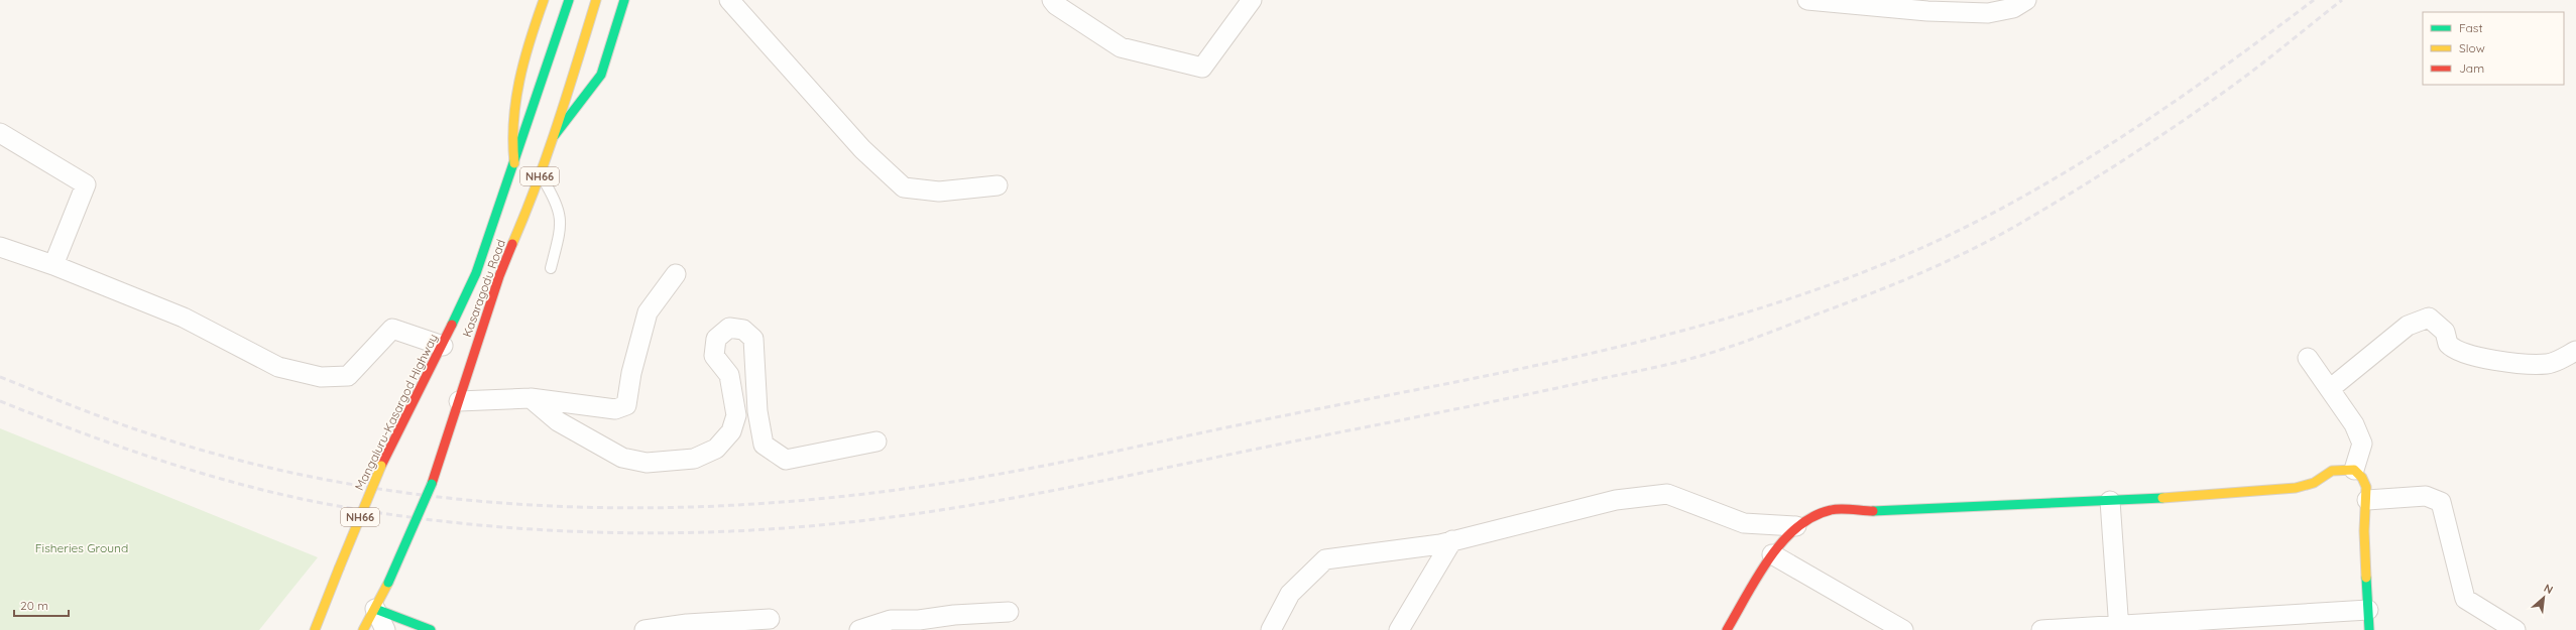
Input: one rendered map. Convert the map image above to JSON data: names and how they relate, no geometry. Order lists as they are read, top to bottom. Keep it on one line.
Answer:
{"streets":{"main road":["NH66","Kasaragodu Road","Mangaluru-Kasargod Highway"]},"crossings":[["NH66","Kasaragodu Road"],["Kasaragodu Road","Mangaluru-Kasargod Highway"]],"parks":["Fisheries Ground"],"legend":["Fast","Slow","Jam"],"scale_bar":"20 m","north":"top right"}
